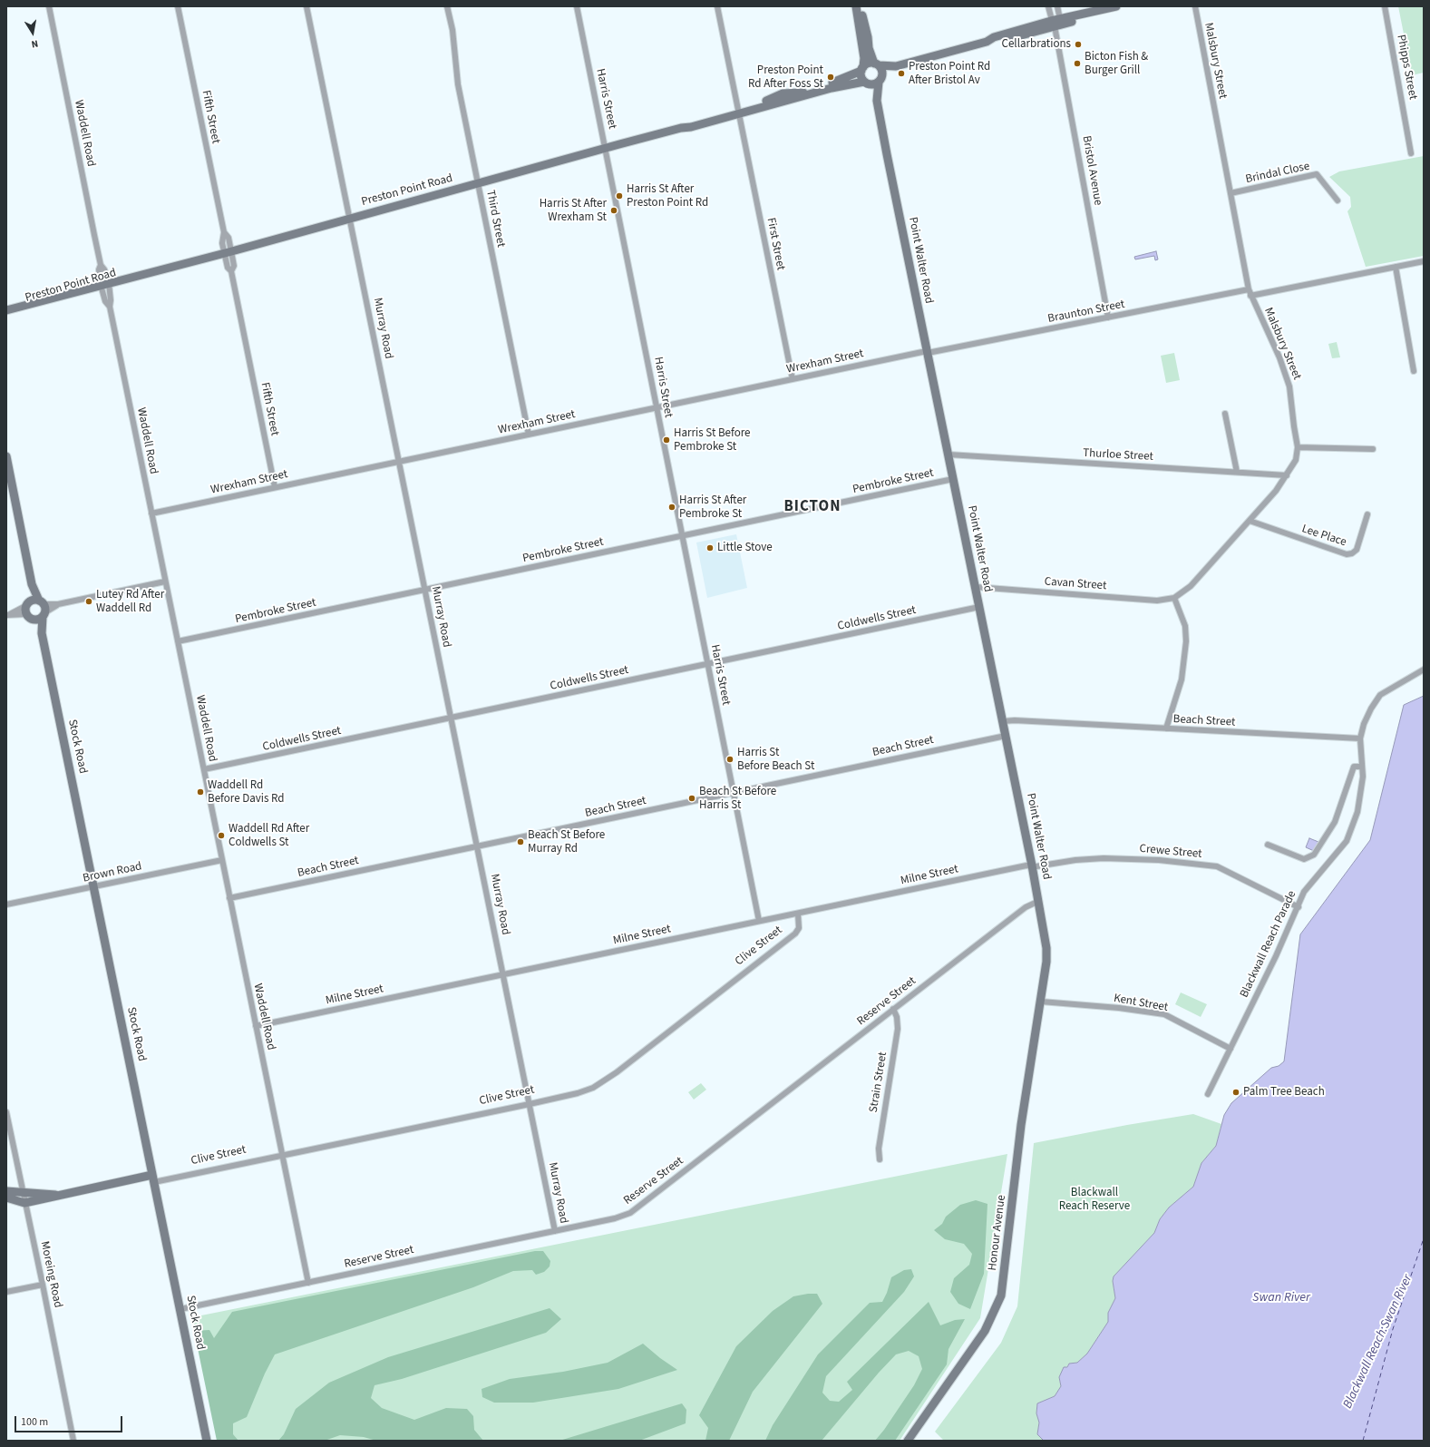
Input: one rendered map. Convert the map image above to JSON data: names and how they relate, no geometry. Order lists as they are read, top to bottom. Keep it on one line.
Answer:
{"streets":{"street":["Malsbury Street","Phipps Street","Harris Street","Fifth Street","Waddell Road","Bristol Avenue","Brindal Close","Preston Point Road","Third Street","First Street","Point Walter Road","Braunton Street","Murray Road","Wrexham Street","Thurloe Street","Pembroke Street","Lee Place","Cavan Street","Coldwells Street","Beach Street","Stock Road","Crewe Street","Brown Road","Milne Street","Blackwall Reach Parade","Clive Street","Reserve Street","Kent Street","Strain Street","Honour Avenue","Moreing Road"]},"crossings":[["Malsbury Street","Brindal Close"],["Malsbury Street","Braunton Street"],["Harris Street","Preston Point Road"],["Harris Street","Wrexham Street"],["Harris Street","Pembroke Street"],["Harris Street","Coldwells Street"],["Harris Street","Beach Street"],["Harris Street","Milne Street"],["Fifth Street","Preston Point Road"],["Fifth Street","Wrexham Street"],["Waddell Road","Preston Point Road"],["Waddell Road","Wrexham Street"],["Waddell Road","Pembroke Street"],["Waddell Road","Coldwells Street"],["Waddell Road","Beach Street"],["Waddell Road","Brown Road"],["Waddell Road","Milne Street"],["Waddell Road","Clive Street"],["Waddell Road","Reserve Street"],["Bristol Avenue","Braunton Street"],["Preston Point Road","Third Street"],["Preston Point Road","First Street"],["Preston Point Road","Point Walter Road"],["Preston Point Road","Murray Road"],["Third Street","Wrexham Street"],["First Street","Wrexham Street"],["Point Walter Road","Braunton Street"],["Point Walter Road","Wrexham Street"],["Point Walter Road","Thurloe Street"],["Point Walter Road","Pembroke Street"],["Point Walter Road","Cavan Street"],["Point Walter Road","Coldwells Street"],["Point Walter Road","Beach Street"],["Point Walter Road","Crewe Street"],["Point Walter Road","Milne Street"],["Point Walter Road","Reserve Street"],["Point Walter Road","Kent Street"],["Point Walter Road","Honour Avenue"],["Braunton Street","Wrexham Street"],["Murray Road","Wrexham Street"],["Murray Road","Pembroke Street"],["Murray Road","Coldwells Street"],["Murray Road","Beach Street"],["Murray Road","Milne Street"],["Murray Road","Clive Street"],["Murray Road","Reserve Street"],["Beach Street","Blackwall Reach Parade"],["Stock Road","Brown Road"],["Stock Road","Clive Street"],["Stock Road","Reserve Street"],["Crewe Street","Milne Street"],["Crewe Street","Blackwall Reach Parade"],["Milne Street","Clive Street"],["Blackwall Reach Parade","Kent Street"],["Clive Street","Moreing Road"],["Reserve Street","Strain Street"],["Kent Street","Honour Avenue"]],"districts":["BICTON"],"water":["Swan River","Blackwall Reach:Swan River"],"parks":["Blackwall Reach Reserve"],"places":["Cellarbrations","Bicton Fish & Burger Grill","Preston Point Rd After Bristol Av","Preston Point Rd After Foss St","Harris St After Preston Point Rd","Harris St After Wrexham St","Harris St Before Pembroke St","Harris St After Pembroke St","Little Stove","Lutey Rd After Waddell Rd","Harris St Before Beach St","Waddell Rd Before Davis Rd","Beach St Before Harris St","Waddell Rd After Coldwells St","Beach St Before Murray Rd","Palm Tree Beach"],"scale_bar":"100 m","north":"bottom"}
